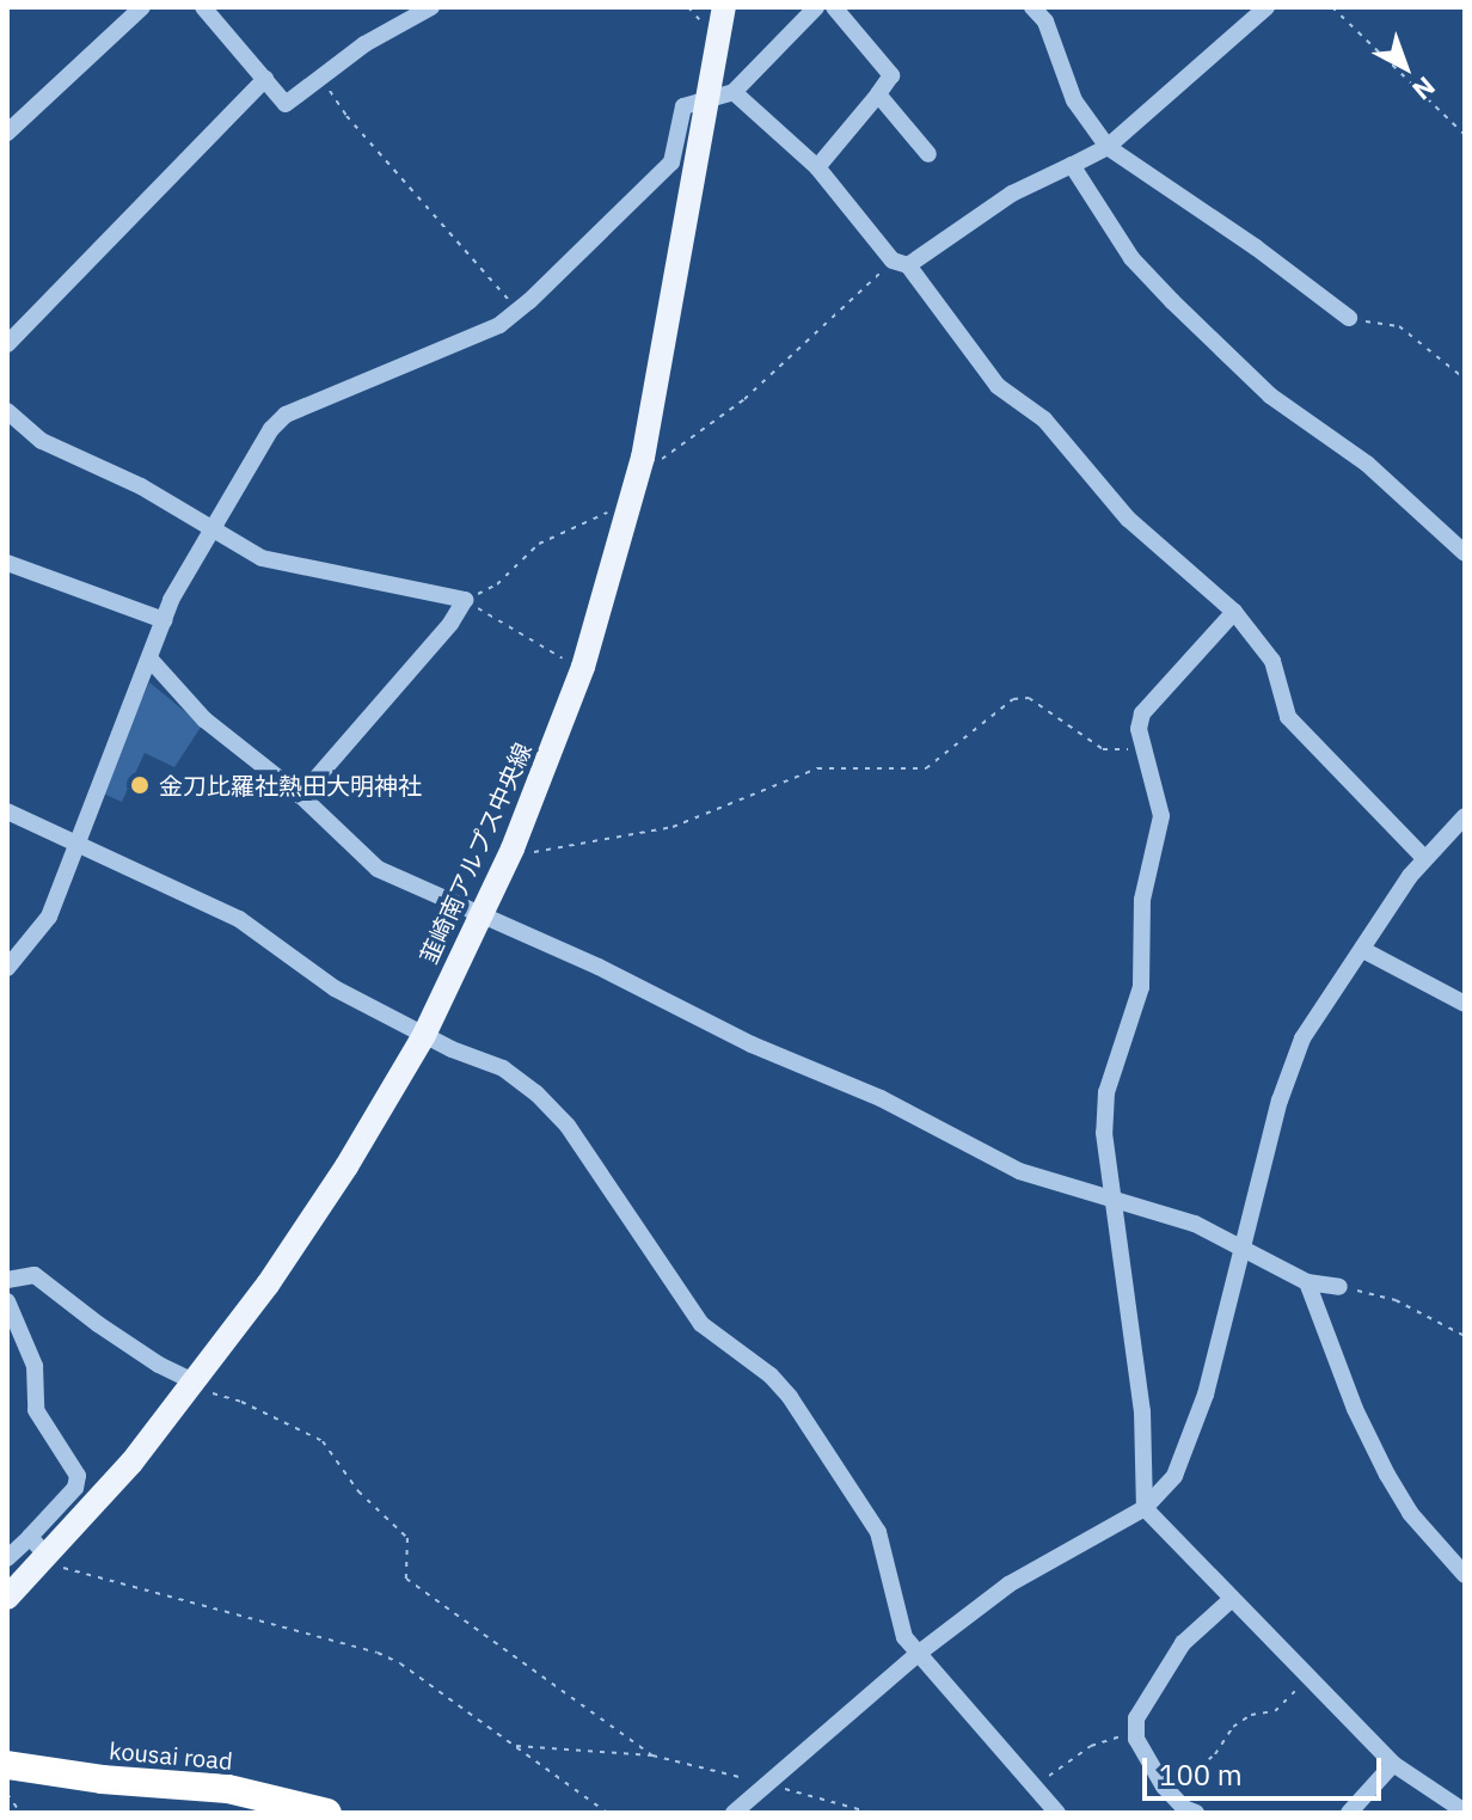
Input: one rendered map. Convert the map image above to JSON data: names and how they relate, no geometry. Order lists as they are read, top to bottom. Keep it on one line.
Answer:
{"streets":{"highway":["kousai road"],"main road":["韮崎南アルプス中央線"]},"places":["金刀比羅社熱田大明神社"],"scale_bar":"100 m","north":"bottom right"}
